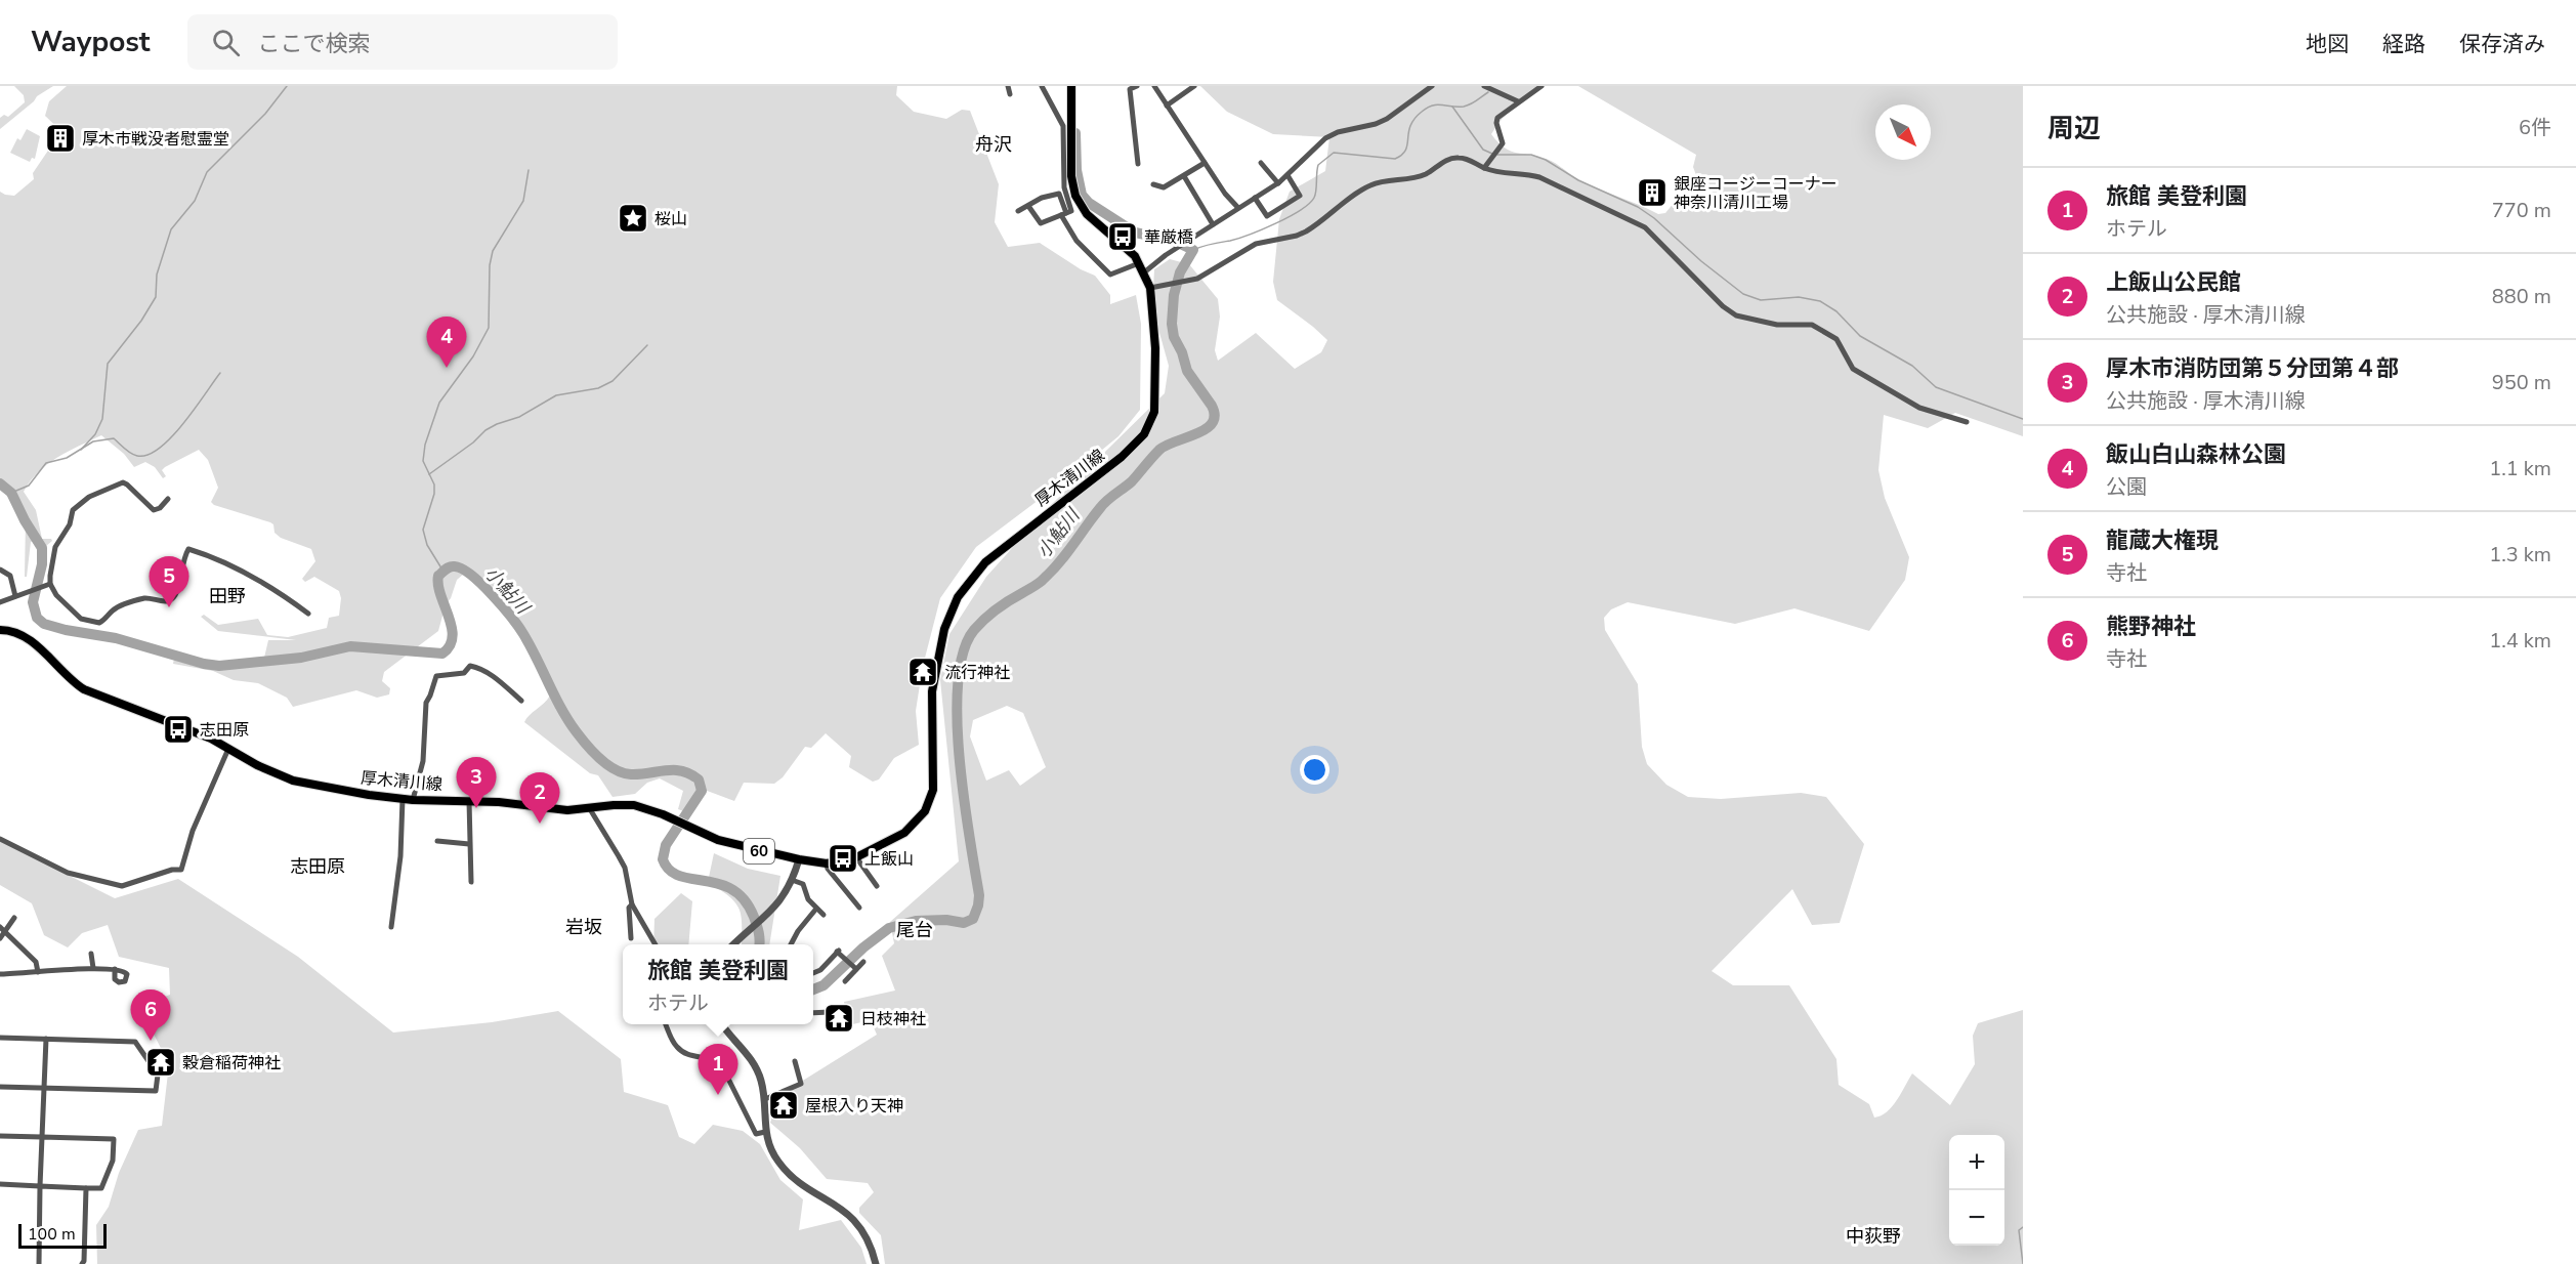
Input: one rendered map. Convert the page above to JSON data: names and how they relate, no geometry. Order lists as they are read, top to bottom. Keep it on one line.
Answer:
{"streets":{"main road":["厚木清川線","60"]},"crossings":[["厚木清川線","60"]],"districts":["舟沢","田野","志田原","岩坂","尾台","中荻野"],"water":["小鮎川"],"places":{"building":["厚木市戦没者慰霊堂","銀座コージーコーナー 神奈川清川工場"],"place":["桜山"],"bus stop":["華厳橋","志田原","上飯山"],"temple":["流行神社","日枝神社","穀倉稲荷神社","屋根入り天神"]},"scale_bar":"100 m","north":"bottom right","page":{"header":"Waypost","search":"ここで検索","nav":["地図","経路","保存済み"],"heading":["周辺","6件"],"list":[{"mark":"1","name":"旅館 美登利園","note":"ホテル","value":"770 m"},{"mark":"2","name":"上飯山公民館","note":"公共施設 · 厚木清川線","value":"880 m"},{"mark":"3","name":"厚木市消防団第５分団第４部","note":"公共施設 · 厚木清川線","value":"950 m"},{"mark":"4","name":"飯山白山森林公園","note":"公園","value":"1.1 km"},{"mark":"5","name":"龍蔵大権現","note":"寺社","value":"1.3 km"},{"mark":"6","name":"熊野神社","note":"寺社","value":"1.4 km"}],"pins":["4","5","3","2","6","1"],"popup":["旅館 美登利園","ホテル"],"map_buttons":["+","−"],"scale":"100 m"}}
